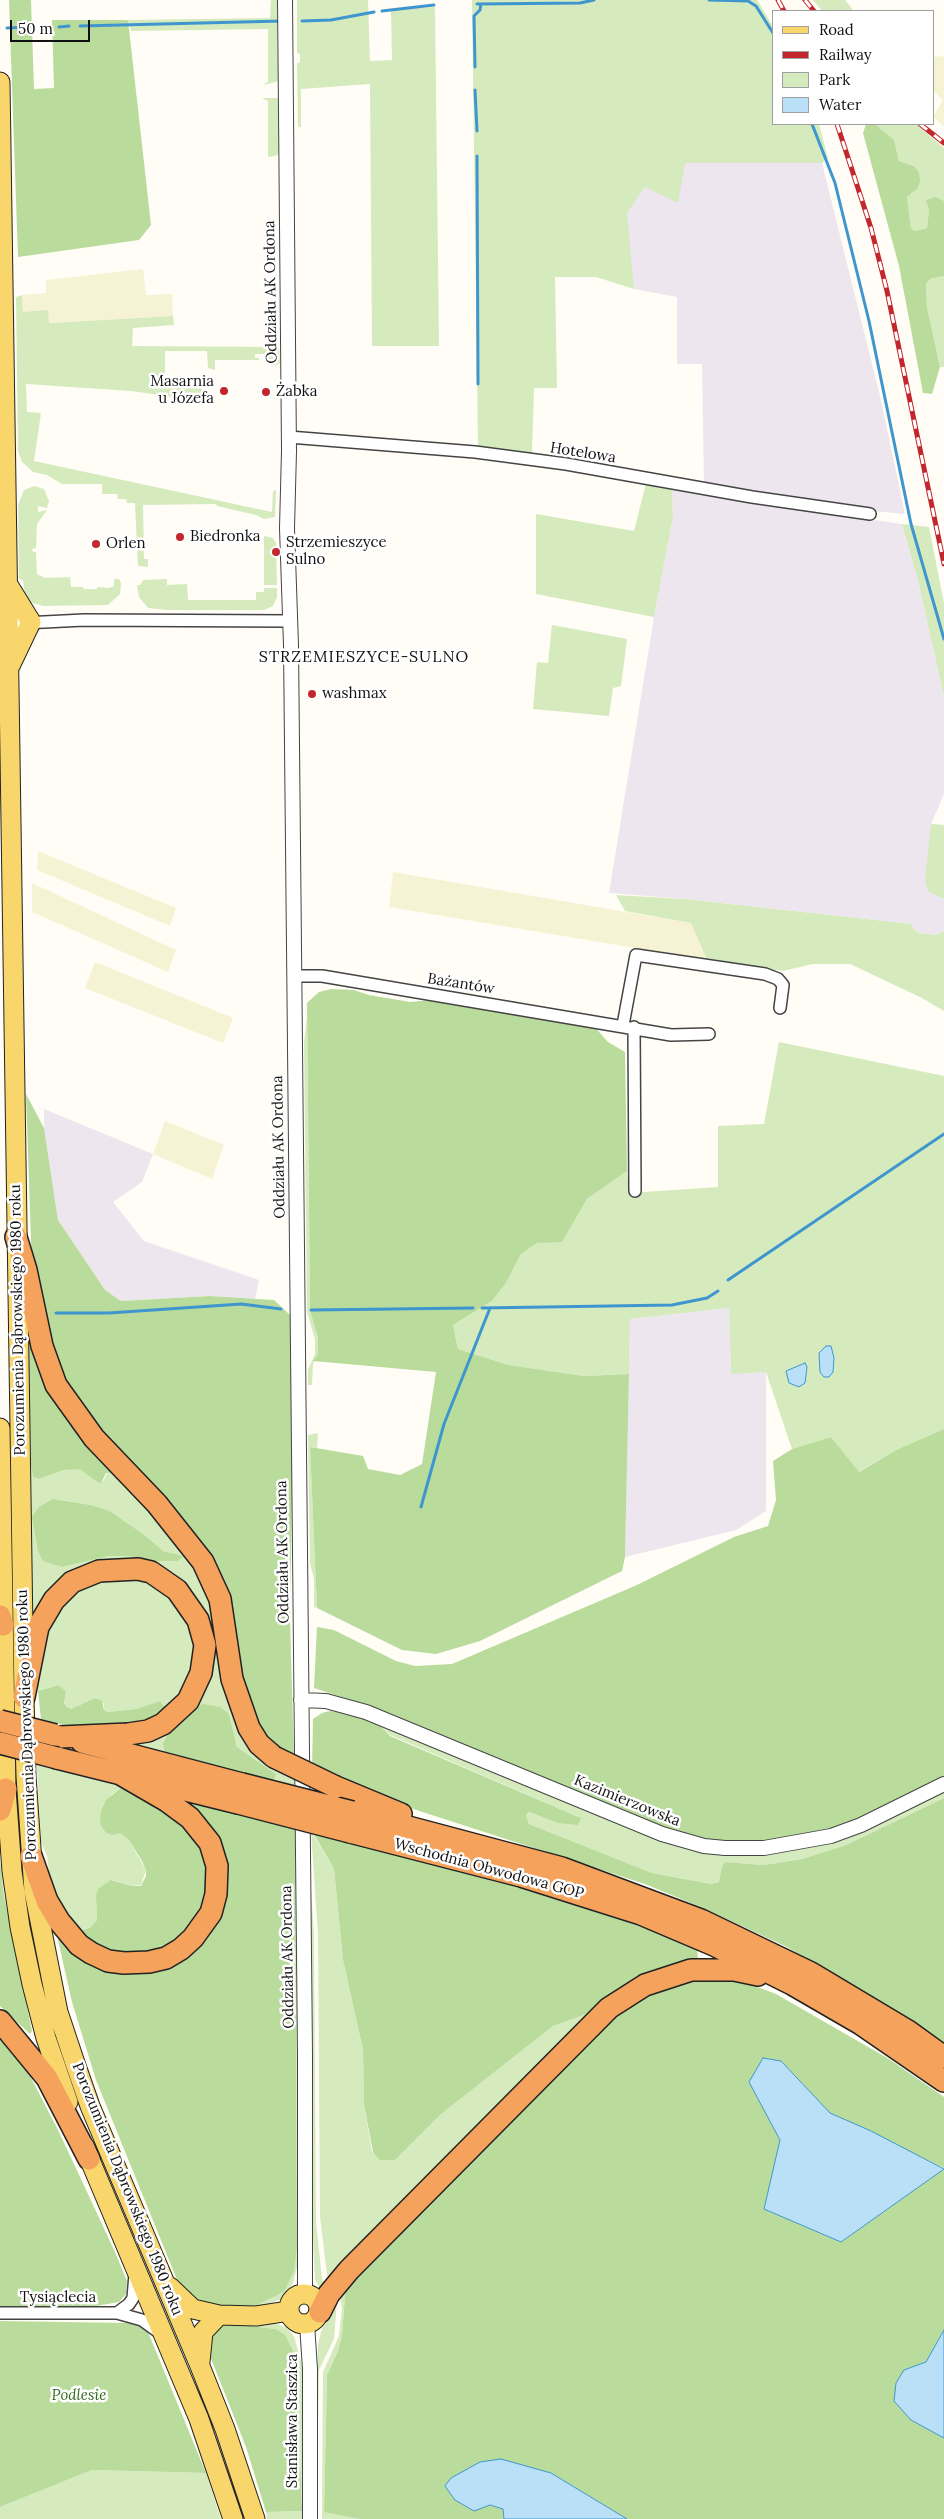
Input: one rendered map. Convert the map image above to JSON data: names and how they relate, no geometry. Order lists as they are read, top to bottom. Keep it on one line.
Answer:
{"streets":{"highway":["Wschodnia Obwodowa GOP"],"main road":["Porozumienia Dąbrowskiego 1980 roku"],"street":["Oddziału AK Ordona","Hotelowa","Bażantów","Kazimierzowska","Tysiąclecia","Stanisława Staszica"]},"crossings":[["Oddziału AK Ordona","Hotelowa"],["Oddziału AK Ordona","Bażantów"],["Oddziału AK Ordona","Kazimierzowska"],["Oddziału AK Ordona","Stanisława Staszica"],["Porozumienia Dąbrowskiego 1980 roku","Tysiąclecia"]],"districts":["STRZEMIESZYCE-SULNO"],"parks":["Podlesie"],"places":["Masarnia u Józefa","Żabka","Biedronka","Orlen","Strzemieszyce Sulno","washmax"],"legend":["Road","Railway","Park","Water"],"scale_bar":"50 m"}
